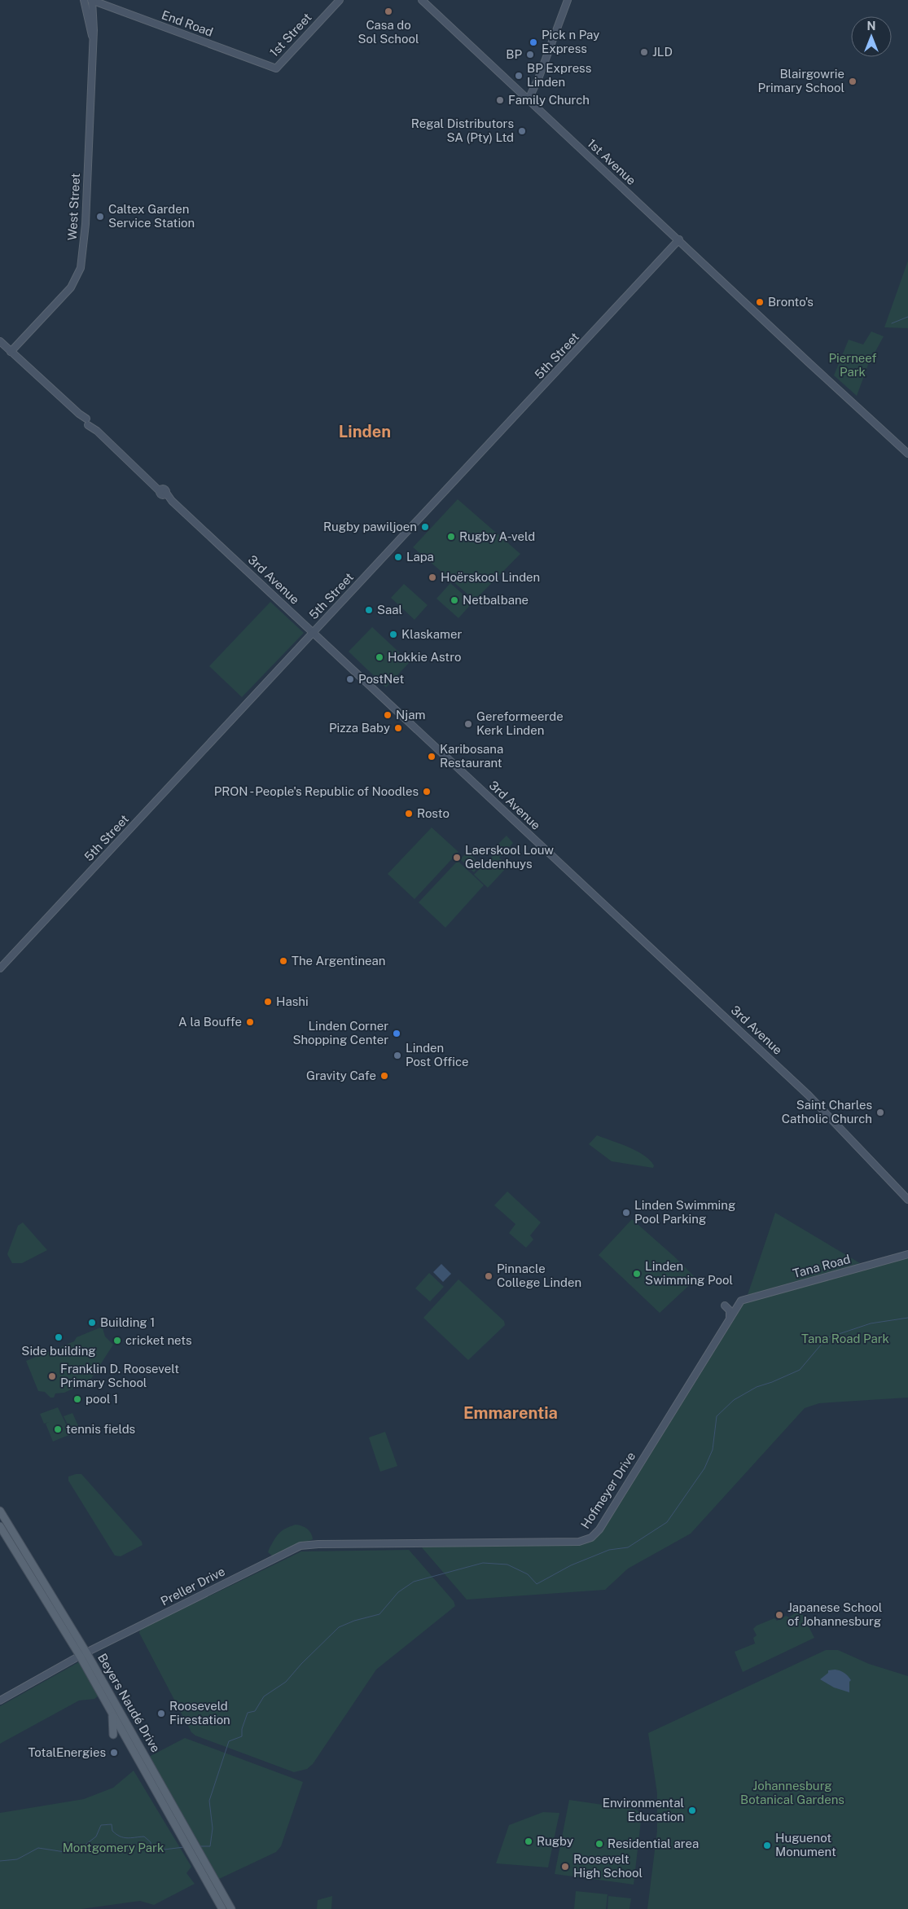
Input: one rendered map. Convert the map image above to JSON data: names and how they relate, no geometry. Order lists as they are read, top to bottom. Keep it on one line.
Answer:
{"streets":{"main road":["End Road","1st Street","1st Avenue","West Street","5th Street","3rd Avenue","Tana Road","Hofmeyer Drive","Preller Drive","Beyers Naudé Drive"]},"crossings":[["End Road","1st Street"],["End Road","West Street"],["1st Avenue","5th Street"],["West Street","3rd Avenue"],["5th Street","3rd Avenue"],["Tana Road","Hofmeyer Drive"],["Hofmeyer Drive","Preller Drive"],["Preller Drive","Beyers Naudé Drive"]],"districts":["Linden","Emmarentia"],"parks":["Pierneef Park","Tana Road Park","Johannesburg Botanical Gardens","Montgomery Park"],"places":["Casa do Sol School","Pick n Pay Express","JLD","BP","BP Express Linden","Blairgowrie Primary School","Family Church","Regal Distributors SA (Pty) Ltd","Caltex Garden Service Station","Bronto's","Rugby pawiljoen","Rugby A-veld","Lapa","Hoërskool Linden","Netbalbane","Saal","Klaskamer","Hokkie Astro","PostNet","Njam","Gereformeerde Kerk Linden","Pizza Baby","Karibosana Restaurant","PRON - People's Republic of Noodles","Rosto","Laerskool Louw Geldenhuys","The Argentinean","Hashi","A la Bouffe","Linden Corner Shopping Center","Linden Post Office","Gravity Cafe","Saint Charles Catholic Church","Linden Swimming Pool Parking","Linden Swimming Pool","Pinnacle College Linden","Building 1","Side building","cricket nets","Franklin D. Roosevelt Primary School","pool 1","tennis fields","Japanese School of Johannesburg","Rooseveld Firestation","TotalEnergies","Environmental Education","Rugby","Residential area","Huguenot Monument","Roosevelt High School"],"north":"top"}
